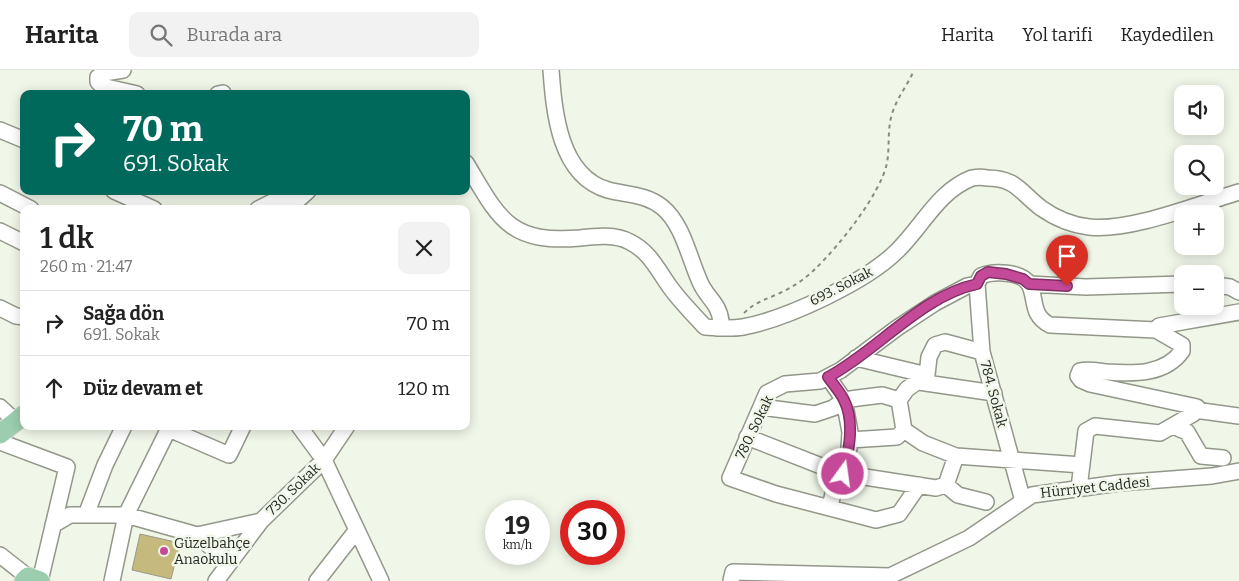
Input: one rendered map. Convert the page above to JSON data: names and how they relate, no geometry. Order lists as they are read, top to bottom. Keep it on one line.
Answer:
{"streets":{"street":["693. Sokak","784. Sokak","780. Sokak","Hürriyet Caddesi","730. Sokak"]},"crossings":[["784. Sokak","Hürriyet Caddesi"]],"places":["Güzelbahçe Anaokulu"],"page":{"header":"Harita","search":"Burada ara","nav":["Harita","Yol tarifi","Kaydedilen"],"map_buttons":["+","−"],"turn":["70 m","691. Sokak"],"heading":["1 dk","260 m · 21:47"],"list":[{"name":"Sağa dön","note":"691. Sokak","value":"70 m"},{"name":"Düz devam et","value":"120 m"}],"speed":"19 km/h","limit":"30"}}
